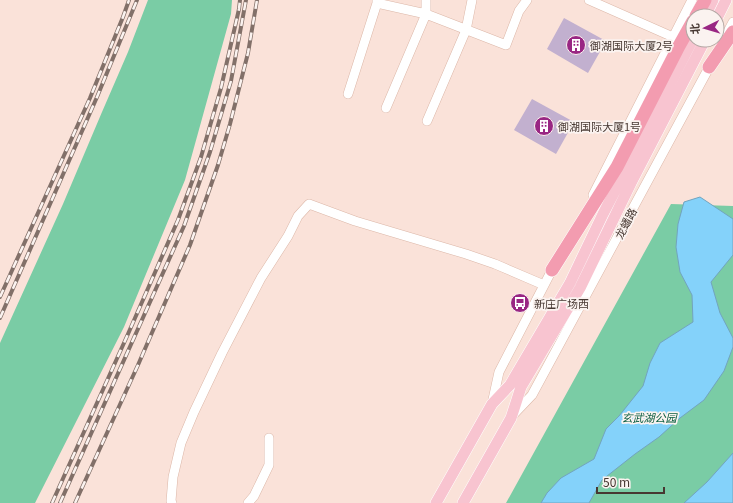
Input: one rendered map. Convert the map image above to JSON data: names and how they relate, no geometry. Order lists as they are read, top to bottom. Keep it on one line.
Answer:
{"streets":{"main road":["龙蟠路"]},"parks":["玄武湖公园"],"places":{"building":["御湖国际大厦2号","御湖国际大厦1号"],"bus stop":["新庄广场西"]},"scale_bar":"50 m","north":"left"}
